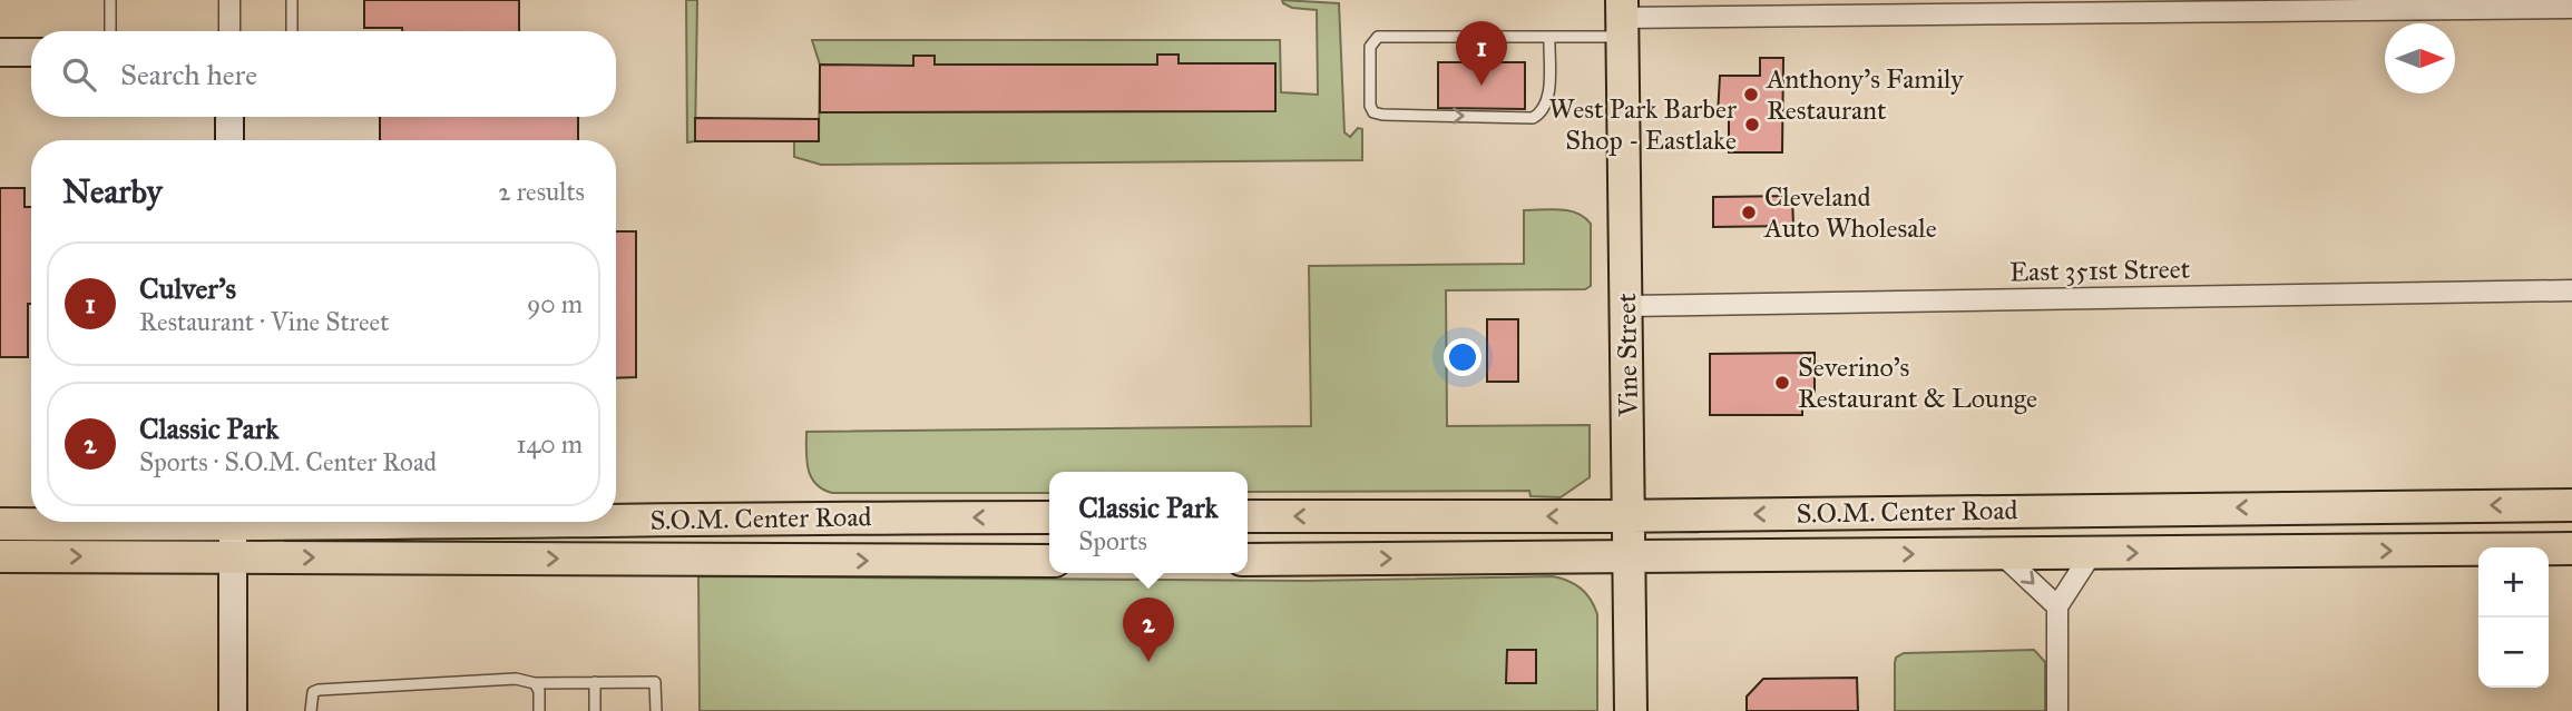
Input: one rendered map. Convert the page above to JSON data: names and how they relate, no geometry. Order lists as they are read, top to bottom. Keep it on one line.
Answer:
{"streets":{"main road":["Vine Street","S.O.M. Center Road"],"street":["East 351st Street"]},"crossings":[["East 351st Street","Vine Street"],["Vine Street","S.O.M. Center Road"]],"places":["Anthony's Family Restaurant","West Park Barber Shop - Eastlake","Cleveland Auto Wholesale","Severino's Restaurant & Lounge"],"north":"right","page":{"pins":["1","2"],"search":"Search here","heading":["Nearby","2 results"],"list":[{"mark":"1","name":"Culver's","note":"Restaurant · Vine Street","value":"90 m"},{"mark":"2","name":"Classic Park","note":"Sports · S.O.M. Center Road","value":"140 m"}],"popup":["Classic Park","Sports"],"map_buttons":["+","−"]}}
